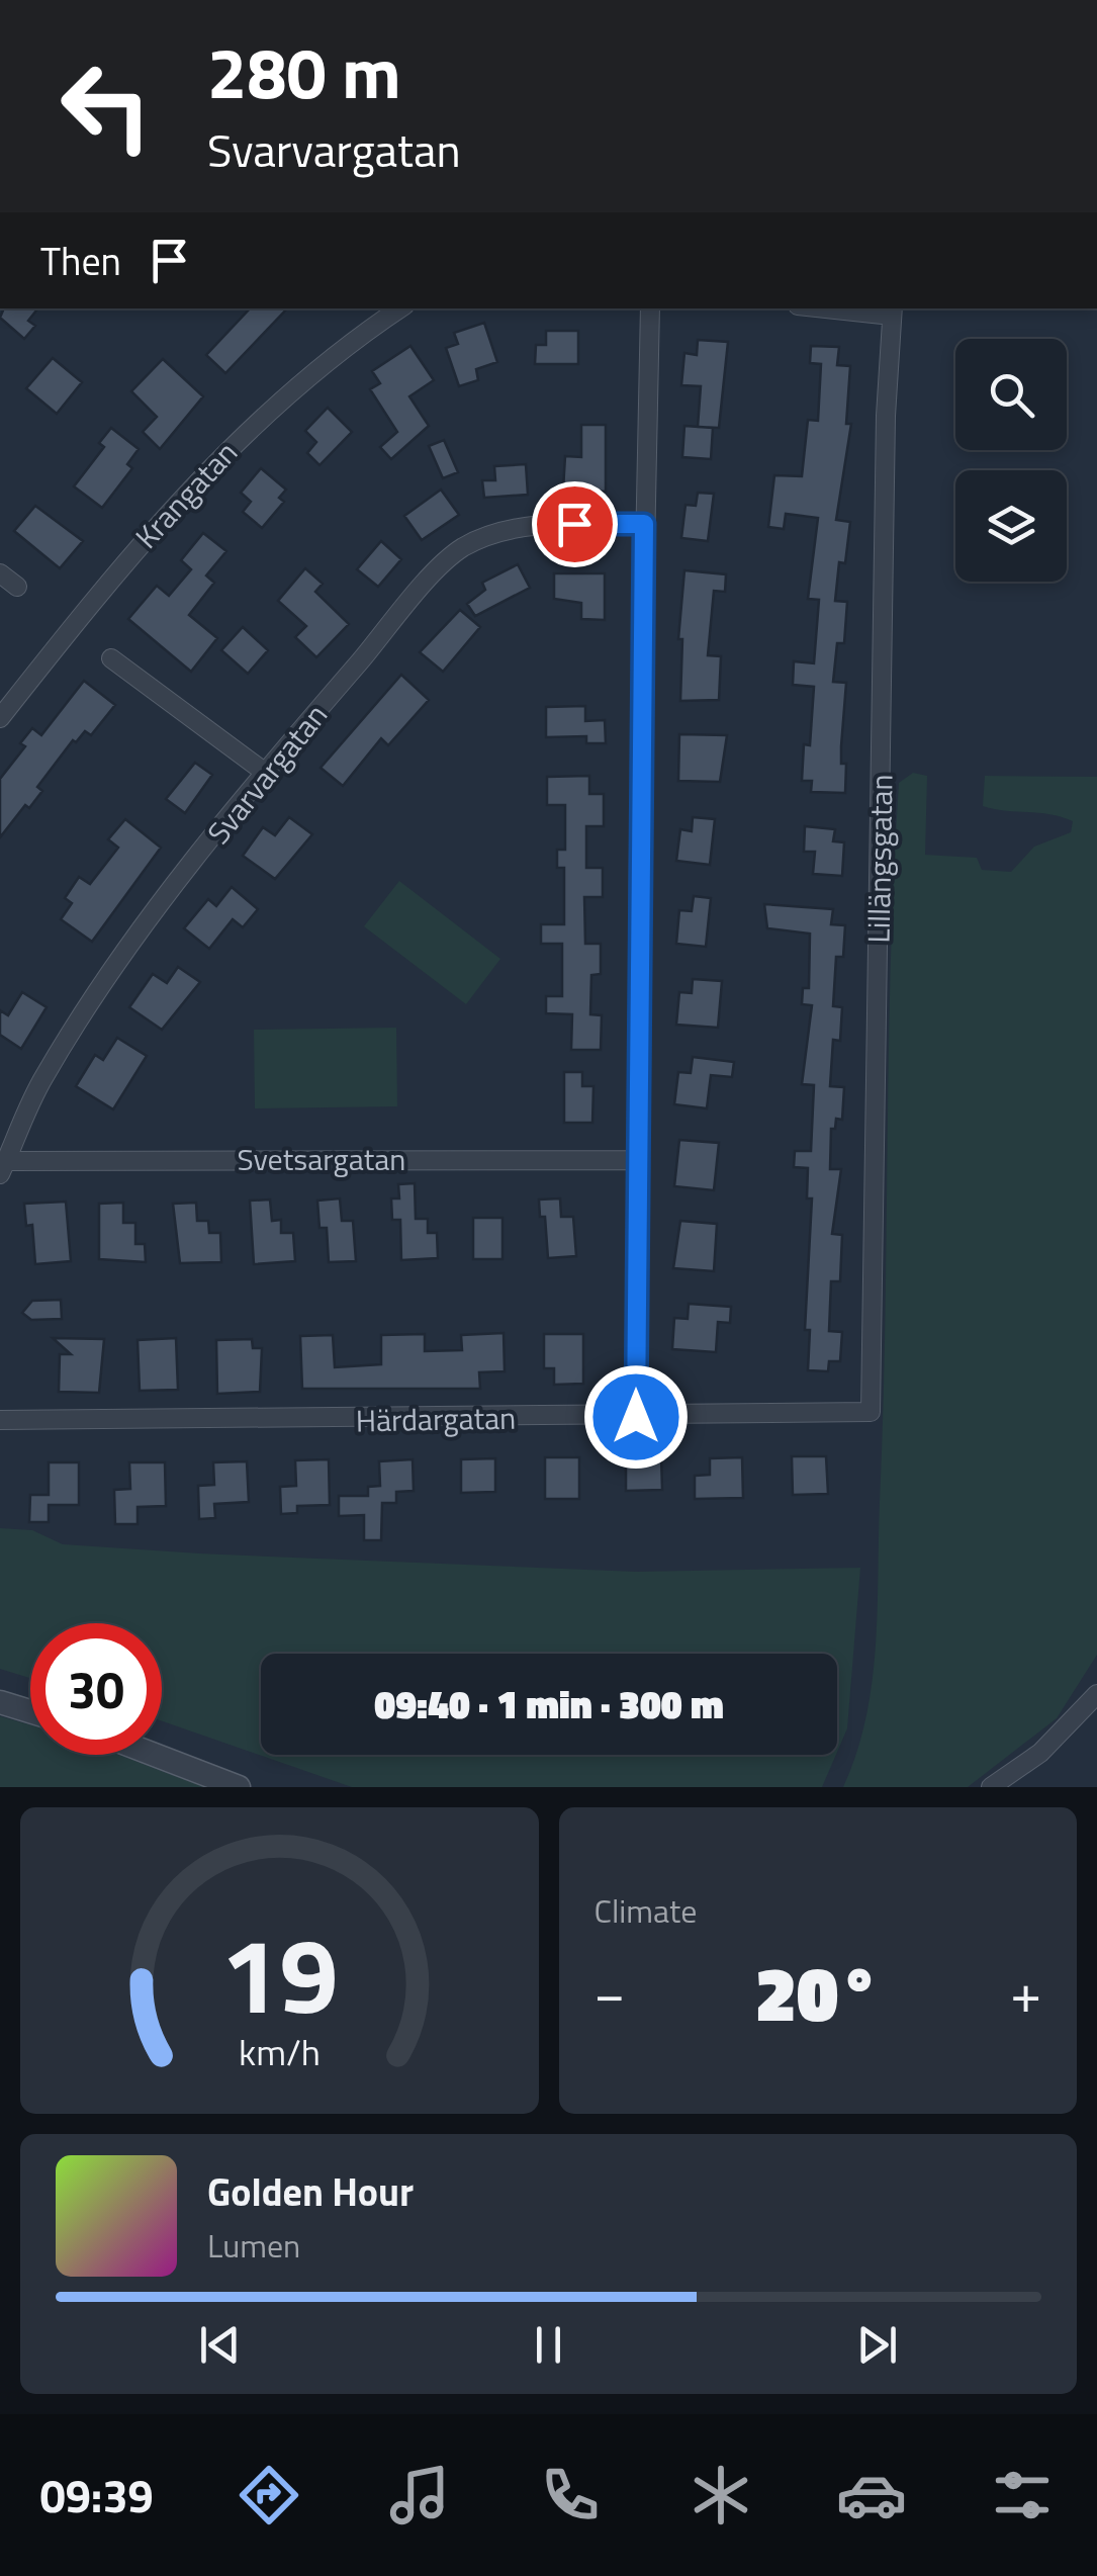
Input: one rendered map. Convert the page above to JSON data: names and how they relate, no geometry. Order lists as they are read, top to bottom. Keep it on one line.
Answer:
{"streets":{"street":["Krangatan","Svarvargatan","Lillängsgatan","Svetsargatan","Härdargatan"]},"crossings":[["Svarvargatan","Svetsargatan"],["Lillängsgatan","Härdargatan"]],"page":{"turn":["280 m","Svarvargatan"],"then":"Then","limit":"30","trip":"09:40 · 1 min · 300 m","tile":"Climate","heat":["−","20°","+"],"song":["Golden Hour","Lumen"],"tabs":"09:39","gauge":["19","km/h"]}}
